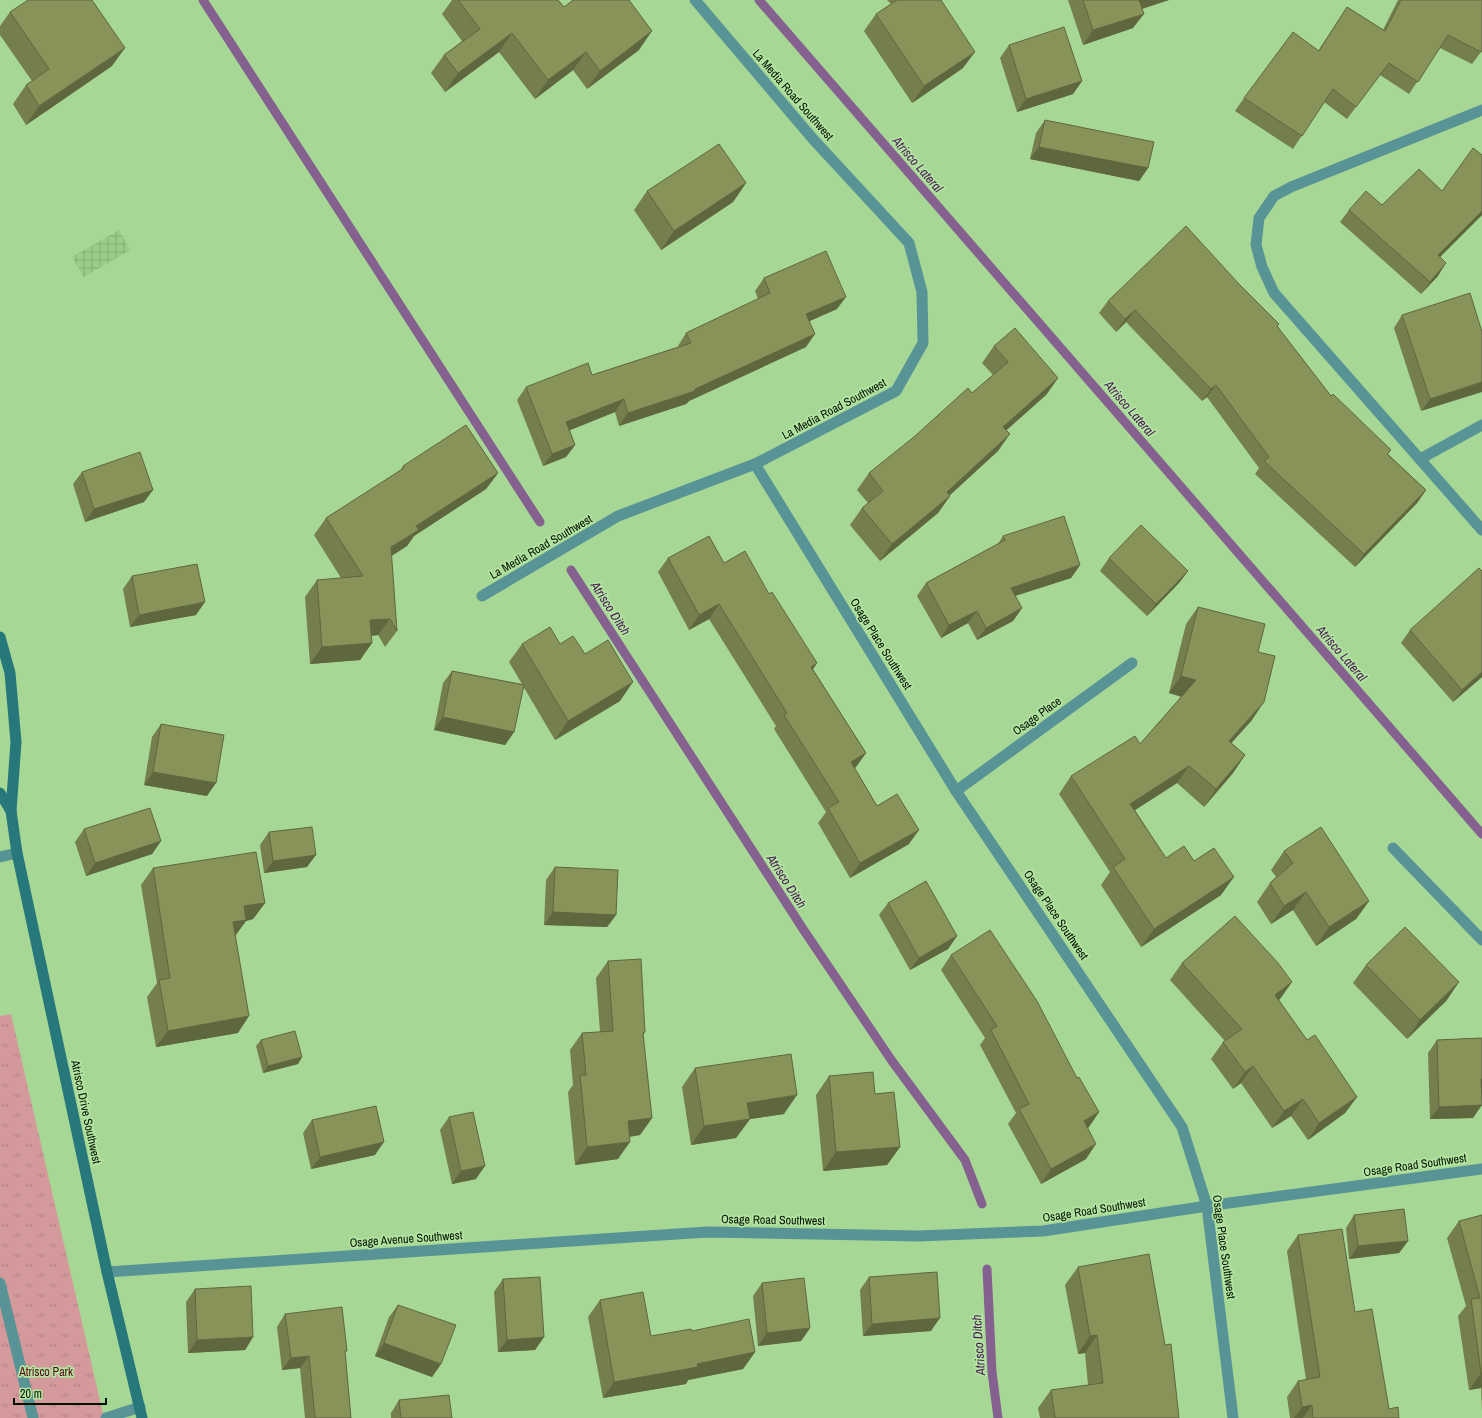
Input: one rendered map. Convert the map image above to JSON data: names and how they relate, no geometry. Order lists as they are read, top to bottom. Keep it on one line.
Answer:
{"streets":{"main road":["Atrisco Drive Southwest"],"street":["La Media Road Southwest","Osage Place Southwest","Osage Place","Osage Road Southwest","Osage Avenue Southwest"]},"crossings":[["La Media Road Southwest","Osage Place Southwest"],["Osage Place Southwest","Osage Place"],["Osage Place Southwest","Osage Road Southwest"],["Atrisco Drive Southwest","Osage Avenue Southwest"],["Osage Road Southwest","Osage Avenue Southwest"]],"water":["Atrisco Lateral","Atrisco Ditch"],"parks":["Atrisco Park"],"scale_bar":"20 m"}
